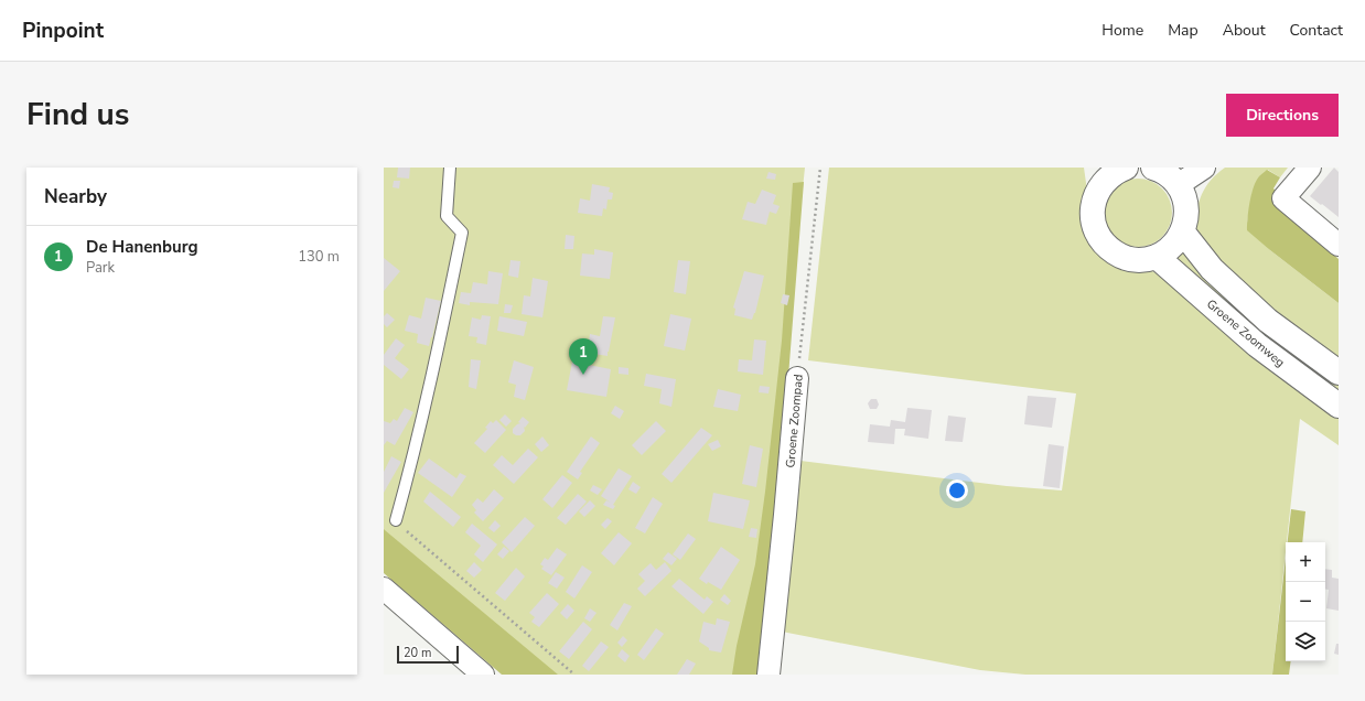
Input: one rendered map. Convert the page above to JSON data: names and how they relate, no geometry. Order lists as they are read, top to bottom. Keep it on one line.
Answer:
{"streets":{"main road":["Groene Zoomweg"],"street":["Groene Zoompad"]},"scale_bar":"20 m","page":{"header":"Pinpoint","nav":["Home","Map","About","Contact"],"title":"Find us","buttons":"Directions","heading":"Nearby","list":[{"mark":"1","name":"De Hanenburg","note":"Park","value":"130 m"}],"pins":"1","map_buttons":["+","−"],"scale":"20 m"}}
